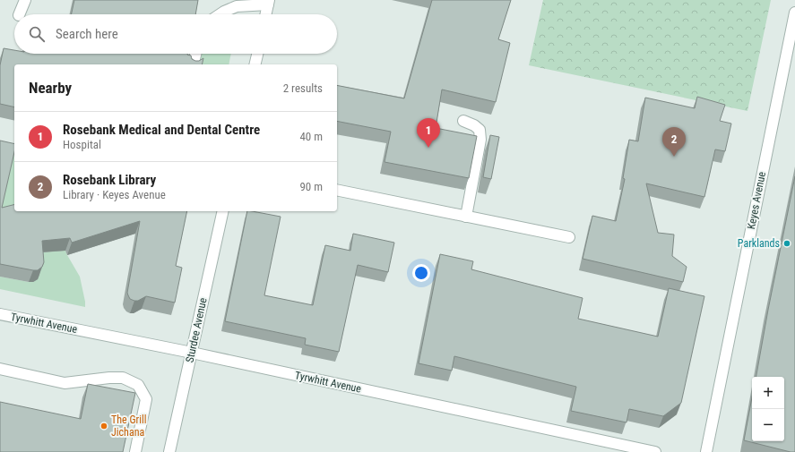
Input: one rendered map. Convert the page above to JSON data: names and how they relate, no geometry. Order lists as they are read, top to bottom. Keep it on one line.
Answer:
{"streets":{"street":["Keyes Avenue","Tyrwhitt Avenue","Sturdee Avenue"]},"crossings":[["Tyrwhitt Avenue","Sturdee Avenue"]],"places":["Parklands","The Grill Jichana"],"page":{"search":"Search here","heading":["Nearby","2 results"],"list":[{"mark":"1","name":"Rosebank Medical and Dental Centre","note":"Hospital","value":"40 m"},{"mark":"2","name":"Rosebank Library","note":"Library · Keyes Avenue","value":"90 m"}],"pins":["1","2"],"map_buttons":["+","−"]}}
